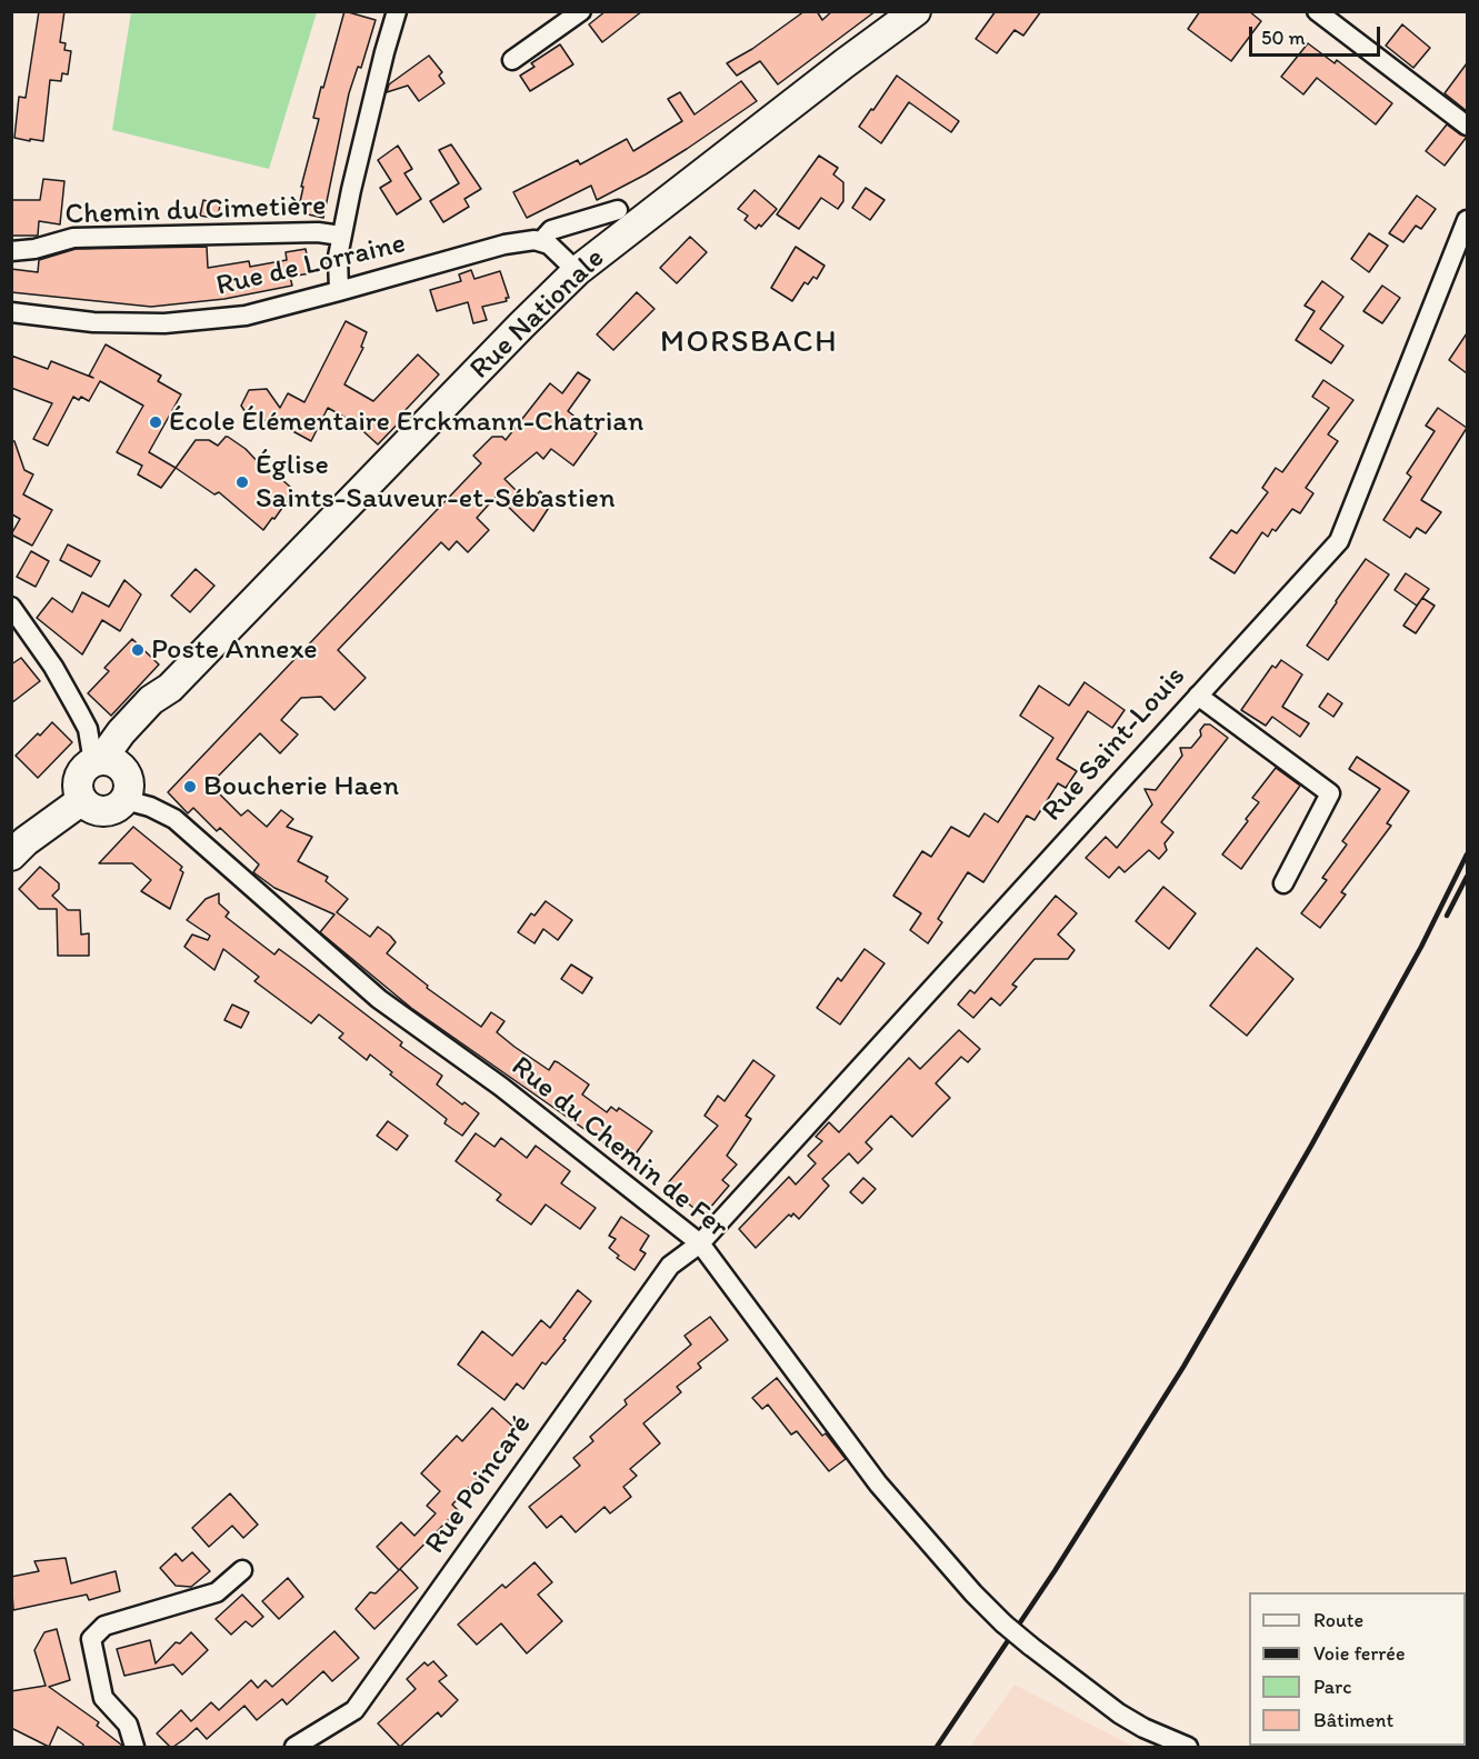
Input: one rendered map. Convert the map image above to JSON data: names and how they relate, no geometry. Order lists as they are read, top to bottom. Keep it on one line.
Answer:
{"streets":{"main road":["Rue Nationale"],"street":["Chemin du Cimetière","Rue de Lorraine","Rue Saint-Louis","Rue du Chemin de Fer","Rue Poincaré"]},"crossings":[["Rue Nationale","Rue du Chemin de Fer"],["Rue Saint-Louis","Rue du Chemin de Fer"],["Rue Saint-Louis","Rue Poincaré"],["Rue du Chemin de Fer","Rue Poincaré"]],"districts":["MORSBACH"],"places":["École Élémentaire Erckmann-Chatrian","Église Saints-Sauveur-et-Sébastien","Poste Annexe","Boucherie Haen"],"legend":["Route","Voie ferrée","Parc","Bâtiment"],"scale_bar":"50 m"}
